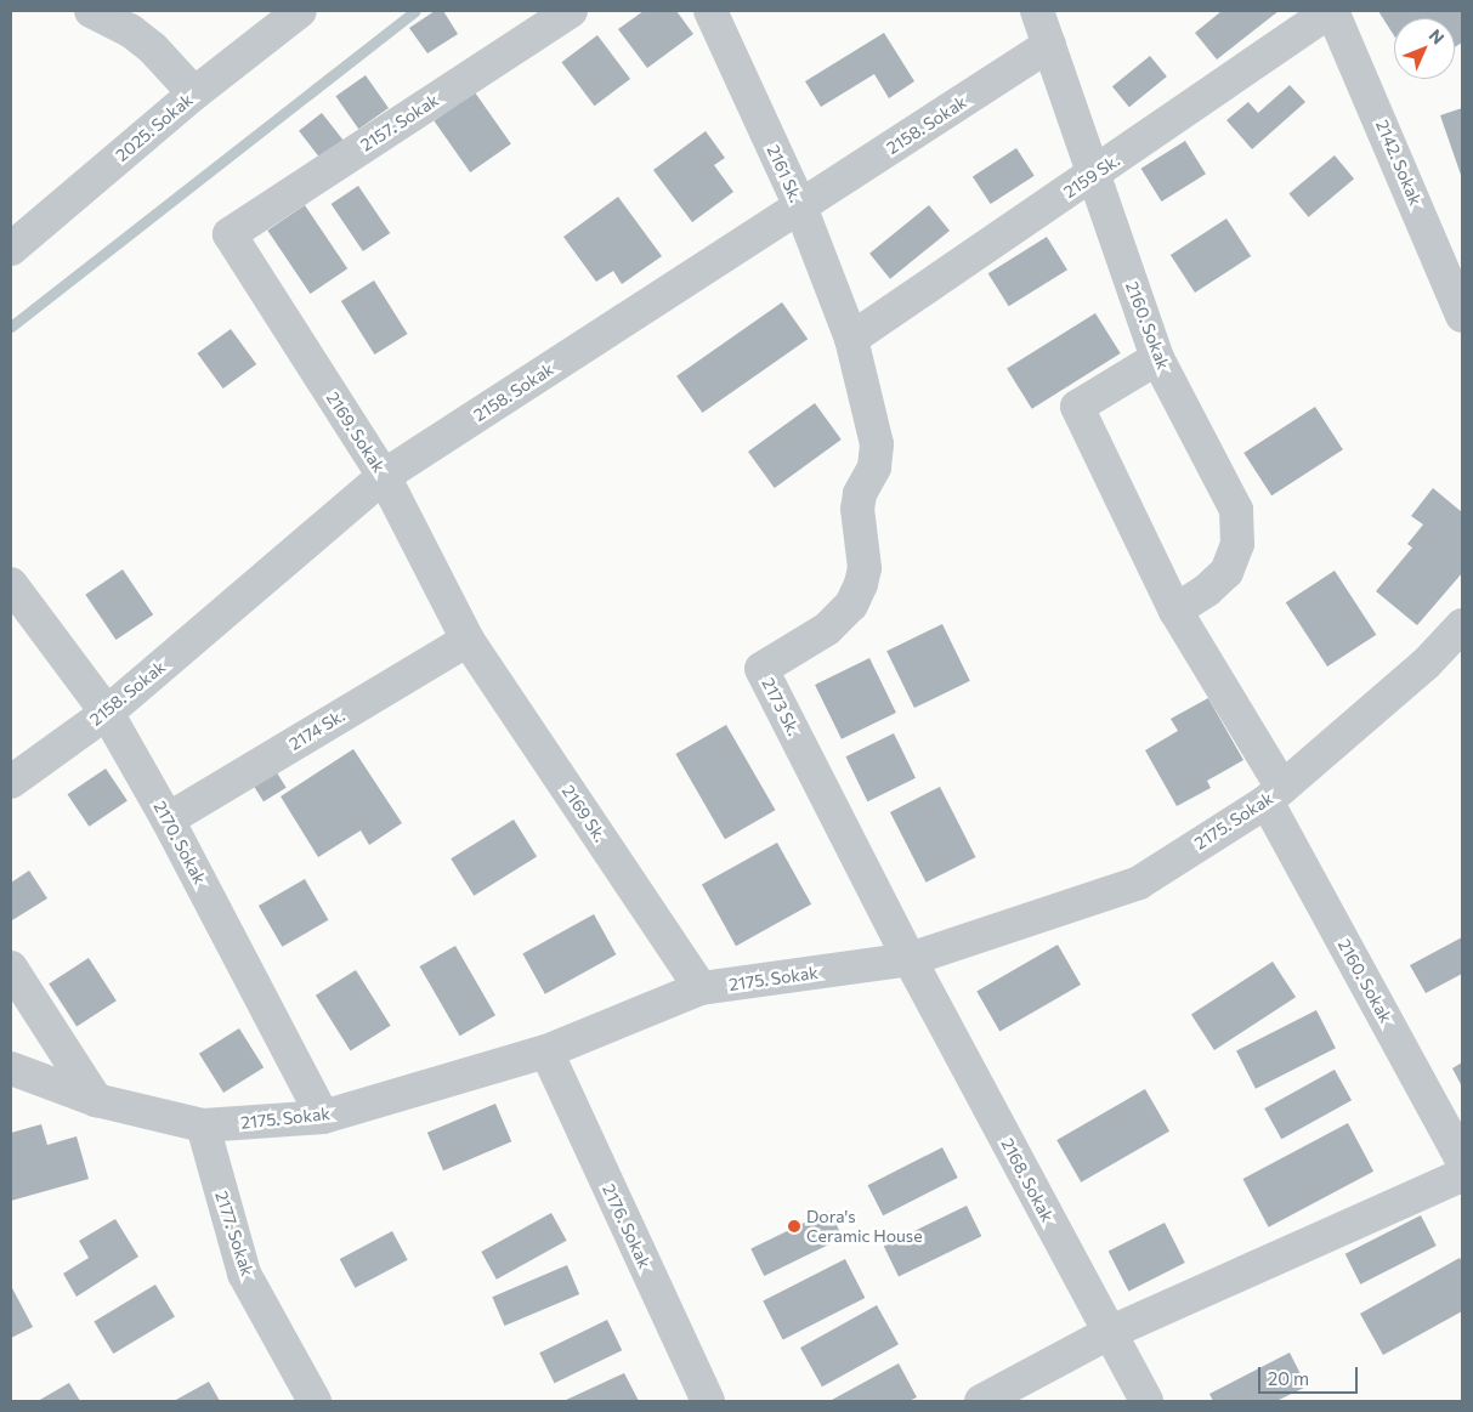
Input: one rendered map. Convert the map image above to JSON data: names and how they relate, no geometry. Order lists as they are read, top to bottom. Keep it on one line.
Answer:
{"streets":{"street":["2157. Sokak","2158. Sokak","2025. Sokak","2142. Sokak","2161 Sk.","2159 Sk.","2160. Sokak","2169. Sokak","2173 Sk.","2174 Sk.","2169 Sk.","2175. Sokak","2170. Sokak","2168. Sokak","2176. Sokak","2177. Sokak"]},"crossings":[["2157. Sokak","2169. Sokak"],["2158. Sokak","2161 Sk."],["2158. Sokak","2160. Sokak"],["2158. Sokak","2169. Sokak"],["2158. Sokak","2170. Sokak"],["2142. Sokak","2159 Sk."],["2161 Sk.","2159 Sk."],["2161 Sk.","2173 Sk."],["2159 Sk.","2160. Sokak"],["2160. Sokak","2175. Sokak"],["2169. Sokak","2174 Sk."],["2169. Sokak","2169 Sk."],["2173 Sk.","2175. Sokak"],["2173 Sk.","2168. Sokak"],["2174 Sk.","2169 Sk."],["2174 Sk.","2170. Sokak"],["2169 Sk.","2175. Sokak"],["2175. Sokak","2170. Sokak"],["2175. Sokak","2168. Sokak"],["2175. Sokak","2176. Sokak"],["2175. Sokak","2177. Sokak"]],"places":["Dora's Ceramic House"],"scale_bar":"20 m","north":"top right"}
